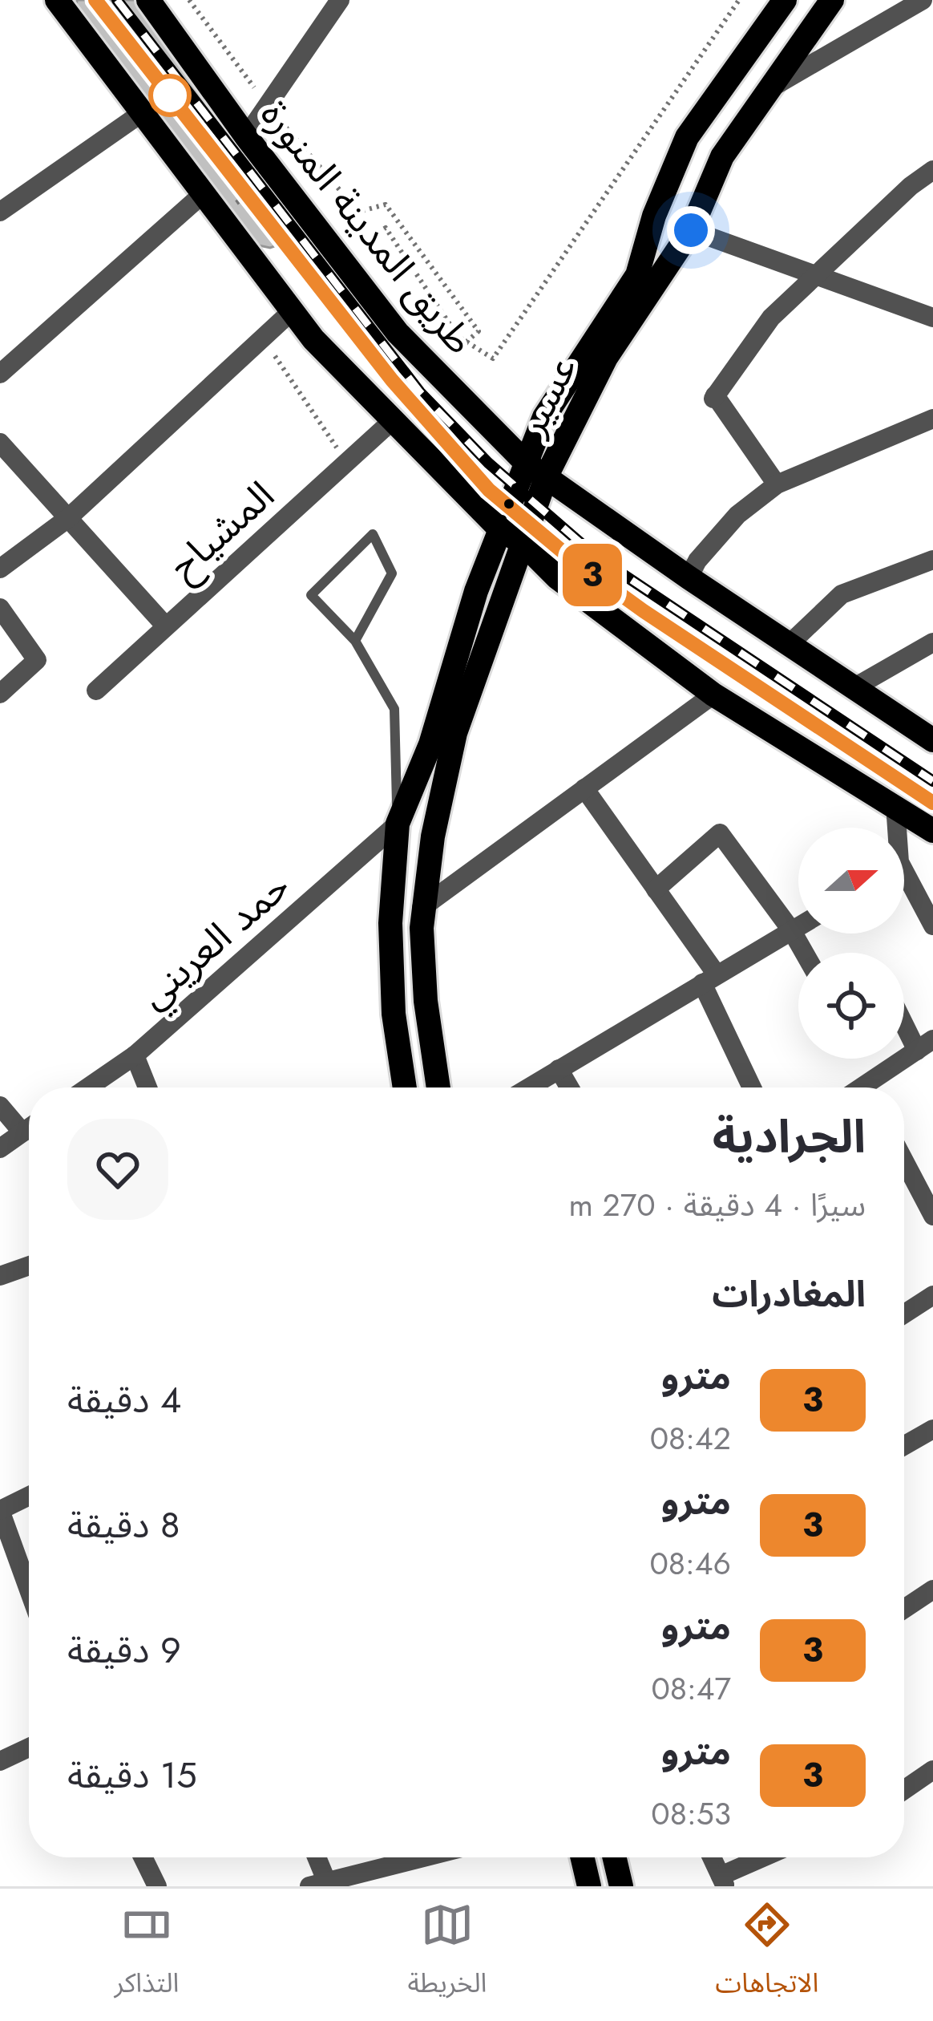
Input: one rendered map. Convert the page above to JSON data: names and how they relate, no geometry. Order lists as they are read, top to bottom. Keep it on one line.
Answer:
{"streets":{"main road":["طريق المدينة المنورة","عسير"],"street":["المشياح","حمد العريني"]},"crossings":[["طريق المدينة المنورة","عسير"],["عسير","حمد العريني"]],"lines":["metro line 3"],"north":"right","page":{"on_map":"3","heading":[["الجرادية","سيرًا · 4 دقيقة · 270 m"],"المغادرات"],"list":[{"mark":"3","name":"مترو","note":"08:42","value":"4 دقيقة"},{"mark":"3","name":"مترو","note":"08:46","value":"8 دقيقة"},{"mark":"3","name":"مترو","note":"08:47","value":"9 دقيقة"},{"mark":"3","name":"مترو","note":"08:53","value":"15 دقيقة"}],"tabs":["الاتجاهات","الخريطة","التذاكر"]}}
